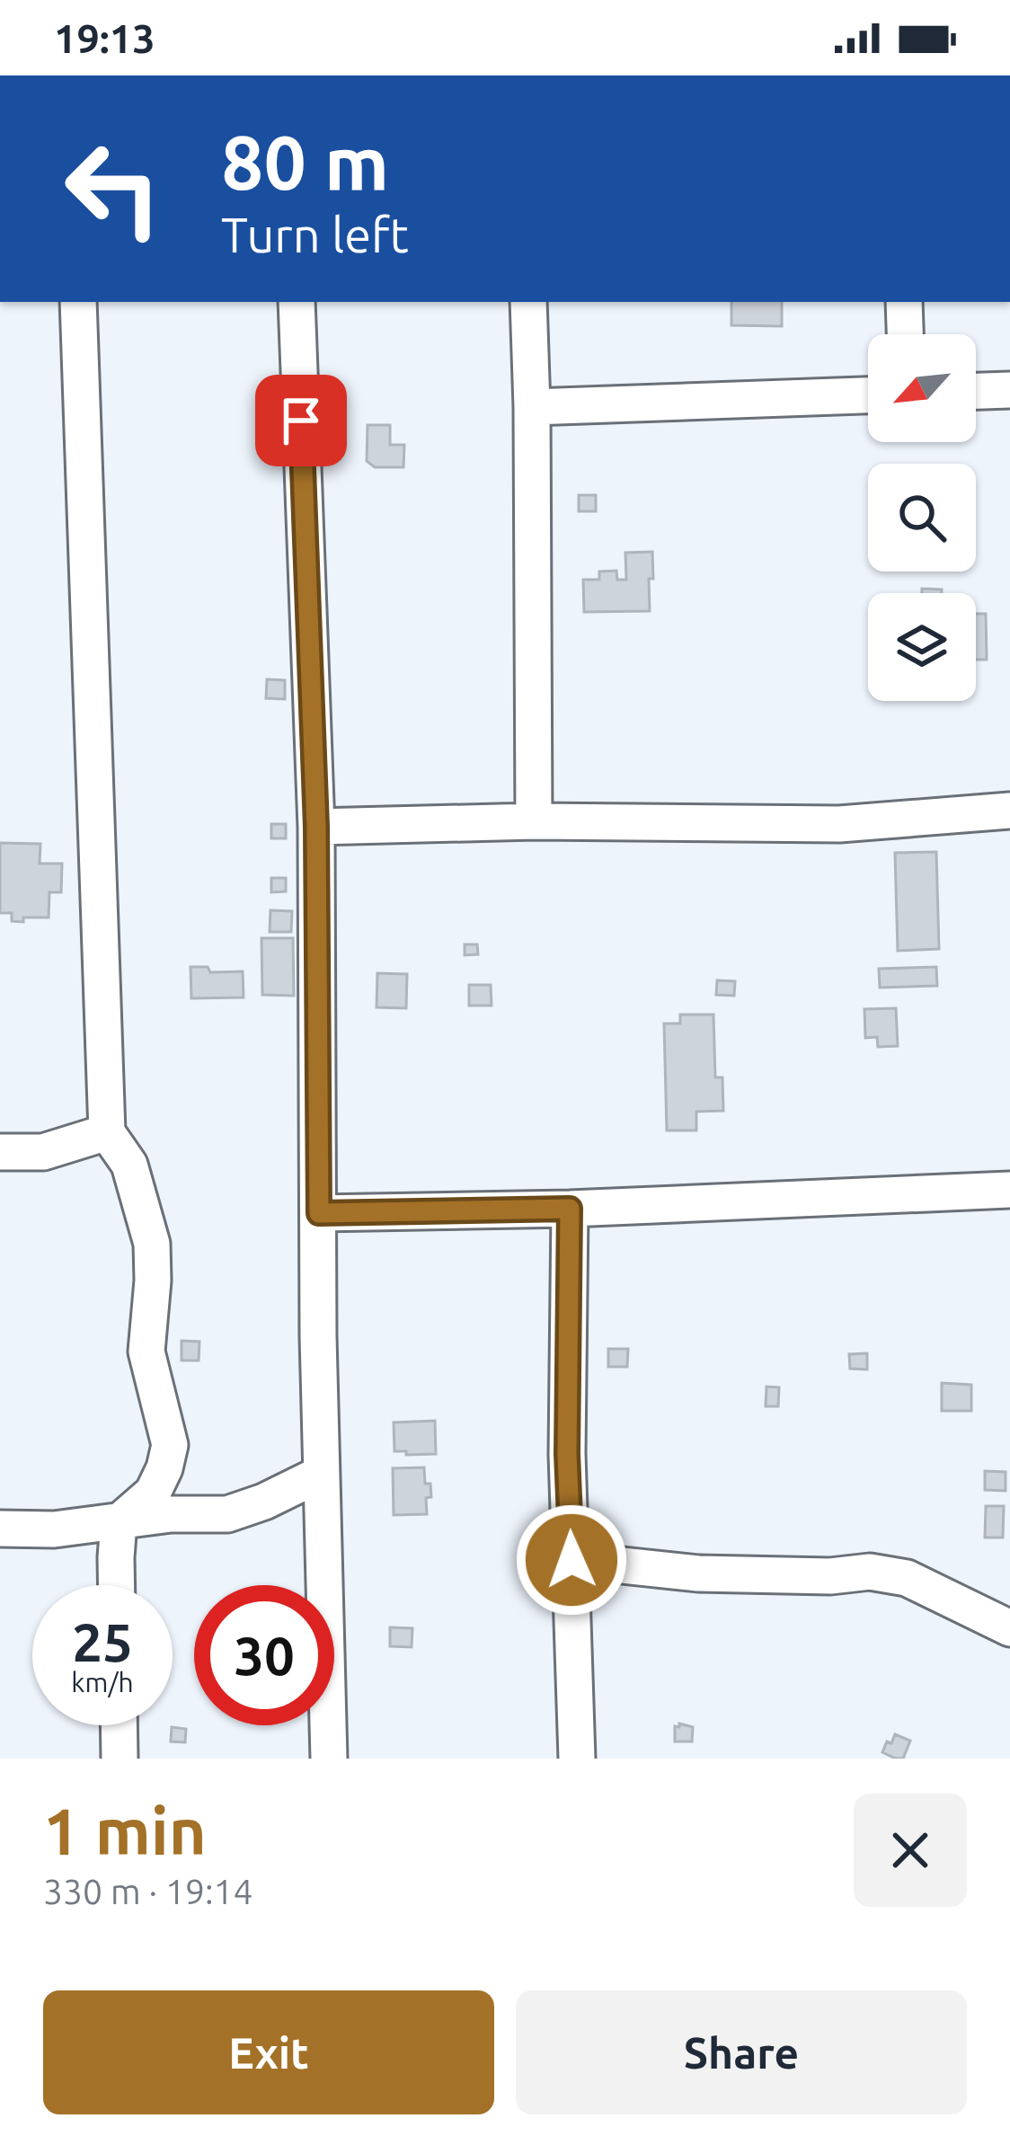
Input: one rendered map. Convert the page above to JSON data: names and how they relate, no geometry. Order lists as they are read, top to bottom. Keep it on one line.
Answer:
{"north":"bottom left","page":{"status":"19:13","turn":["80 m","Turn left"],"speed":"25 km/h","limit":"30","heading":["1 min","330 m · 19:14"],"buttons":["Exit","Share"]}}
